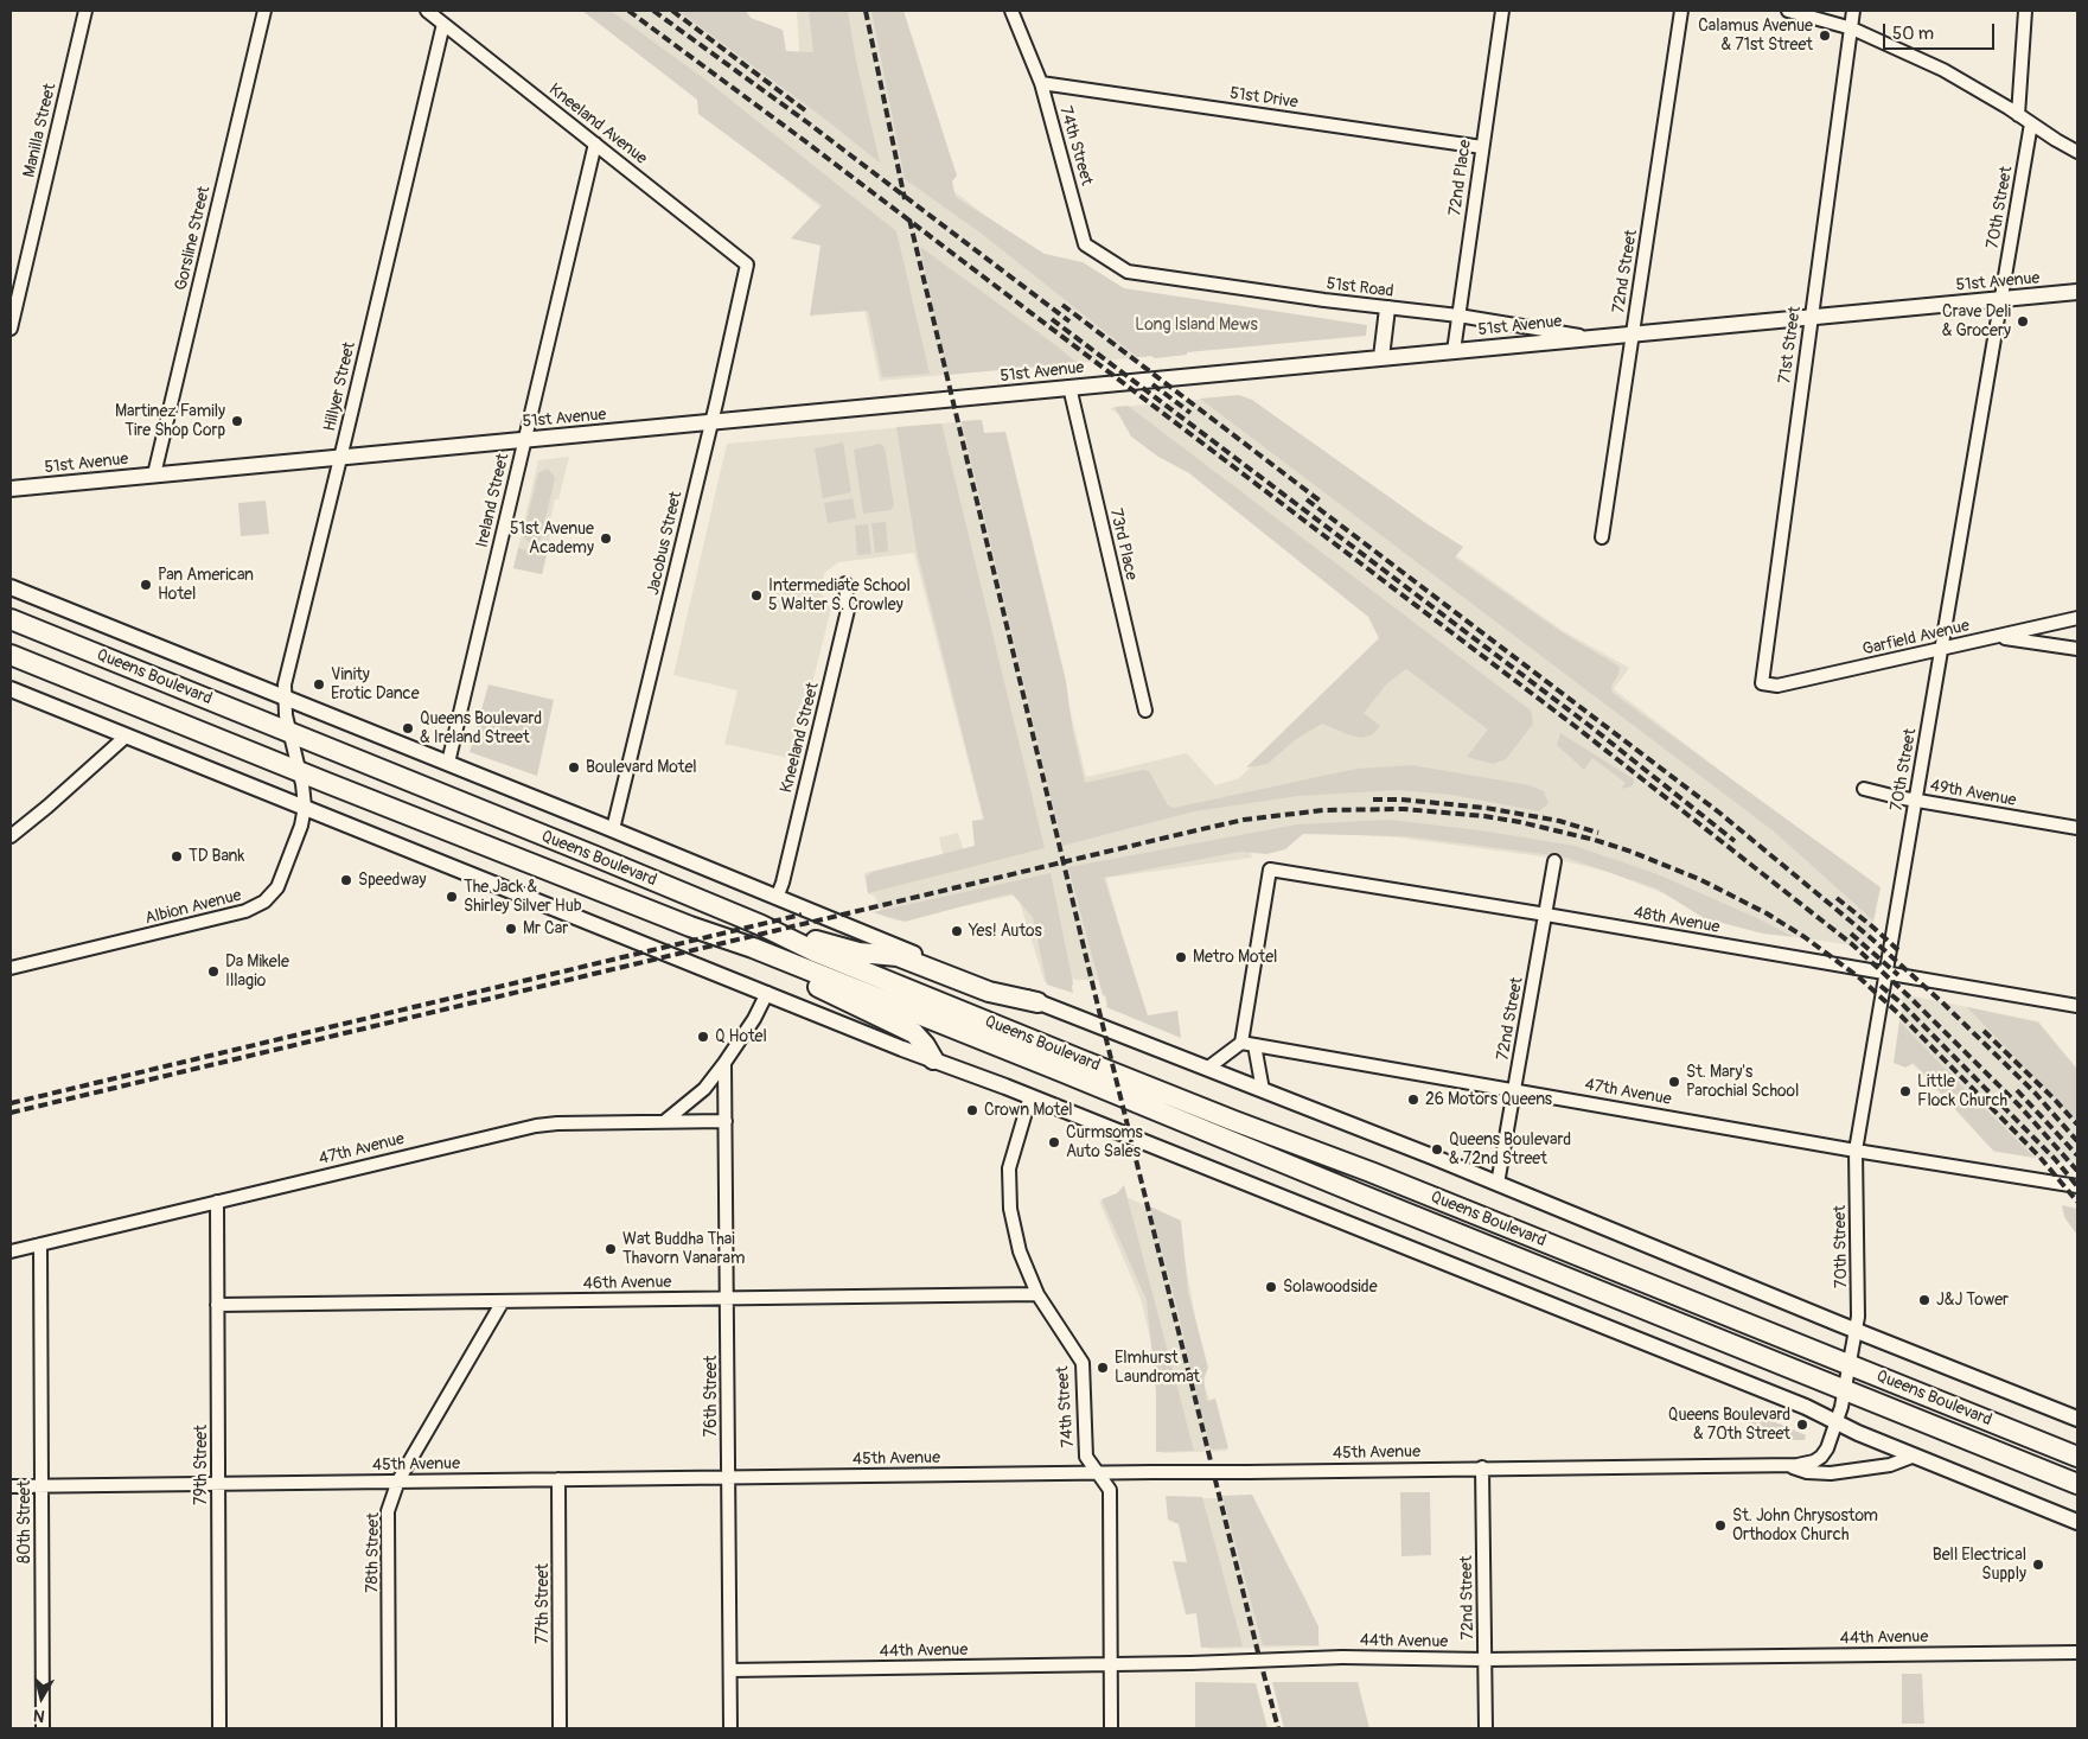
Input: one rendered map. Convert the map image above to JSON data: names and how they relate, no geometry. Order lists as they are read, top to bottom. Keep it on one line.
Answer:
{"streets":{"main road":["Queens Boulevard"],"street":["51st Drive","Kneeland Avenue","Manilla Street","74th Street","72nd Place","70th Street","Gorsline Street","72nd Street","51st Avenue","51st Road","71st Street","Hillyer Street","Ireland Street","Jacobus Street","73rd Place","Garfield Avenue","Kneeland Street","49th Avenue","Albion Avenue","48th Avenue","47th Avenue","46th Avenue","76th Street","45th Avenue","79th Street","80th Street","78th Street","77th Street","44th Avenue"]},"crossings":[["51st Drive","74th Street"],["51st Drive","72nd Place"],["Kneeland Avenue","Hillyer Street"],["Kneeland Avenue","Ireland Street"],["Kneeland Avenue","Jacobus Street"],["74th Street","51st Road"],["74th Street","46th Avenue"],["74th Street","45th Avenue"],["74th Street","44th Avenue"],["72nd Place","51st Avenue"],["72nd Place","51st Road"],["70th Street","51st Avenue"],["70th Street","Garfield Avenue"],["70th Street","Queens Boulevard"],["70th Street","49th Avenue"],["70th Street","48th Avenue"],["70th Street","47th Avenue"],["70th Street","45th Avenue"],["Gorsline Street","51st Avenue"],["72nd Street","51st Avenue"],["72nd Street","Queens Boulevard"],["72nd Street","48th Avenue"],["72nd Street","47th Avenue"],["72nd Street","45th Avenue"],["72nd Street","44th Avenue"],["51st Avenue","51st Road"],["51st Avenue","71st Street"],["51st Avenue","Hillyer Street"],["51st Avenue","Ireland Street"],["51st Avenue","Jacobus Street"],["51st Avenue","73rd Place"],["71st Street","Garfield Avenue"],["Hillyer Street","Queens Boulevard"],["Hillyer Street","Albion Avenue"],["Ireland Street","Queens Boulevard"],["Jacobus Street","Queens Boulevard"],["Queens Boulevard","Kneeland Street"],["Queens Boulevard","Albion Avenue"],["48th Avenue","47th Avenue"],["47th Avenue","76th Street"],["47th Avenue","79th Street"],["47th Avenue","80th Street"],["46th Avenue","76th Street"],["46th Avenue","79th Street"],["46th Avenue","78th Street"],["76th Street","45th Avenue"],["76th Street","44th Avenue"],["45th Avenue","79th Street"],["45th Avenue","80th Street"],["45th Avenue","78th Street"],["45th Avenue","77th Street"]],"parks":["Long Island Mews"],"places":["Calamus Avenue & 71st Street","Crave Deli & Grocery","Martinez Family Tire Shop Corp","51st Avenue Academy","Pan American Hotel","Intermediate School 5 Walter S. Crowley","Vinity Erotic Dance","Queens Boulevard & Ireland Street","Boulevard Motel","TD Bank","Speedway","The Jack & Shirley Silver Hub","Mr Car","Yes! Autos","Metro Motel","Da Mikele Illagio","Q Hotel","St. Mary's Parochial School","Little Flock Church","26 Motors Queens","Crown Motel","Curmsoms Auto Sales","Queens Boulevard & 72nd Street","Wat Buddha Thai Thavorn Vanaram","Solawoodside","J&J Tower","Elmhurst Laundromat","Queens Boulevard & 70th Street","St. John Chrysostom Orthodox Church","Bell Electrical Supply"],"scale_bar":"50 m","north":"bottom"}
